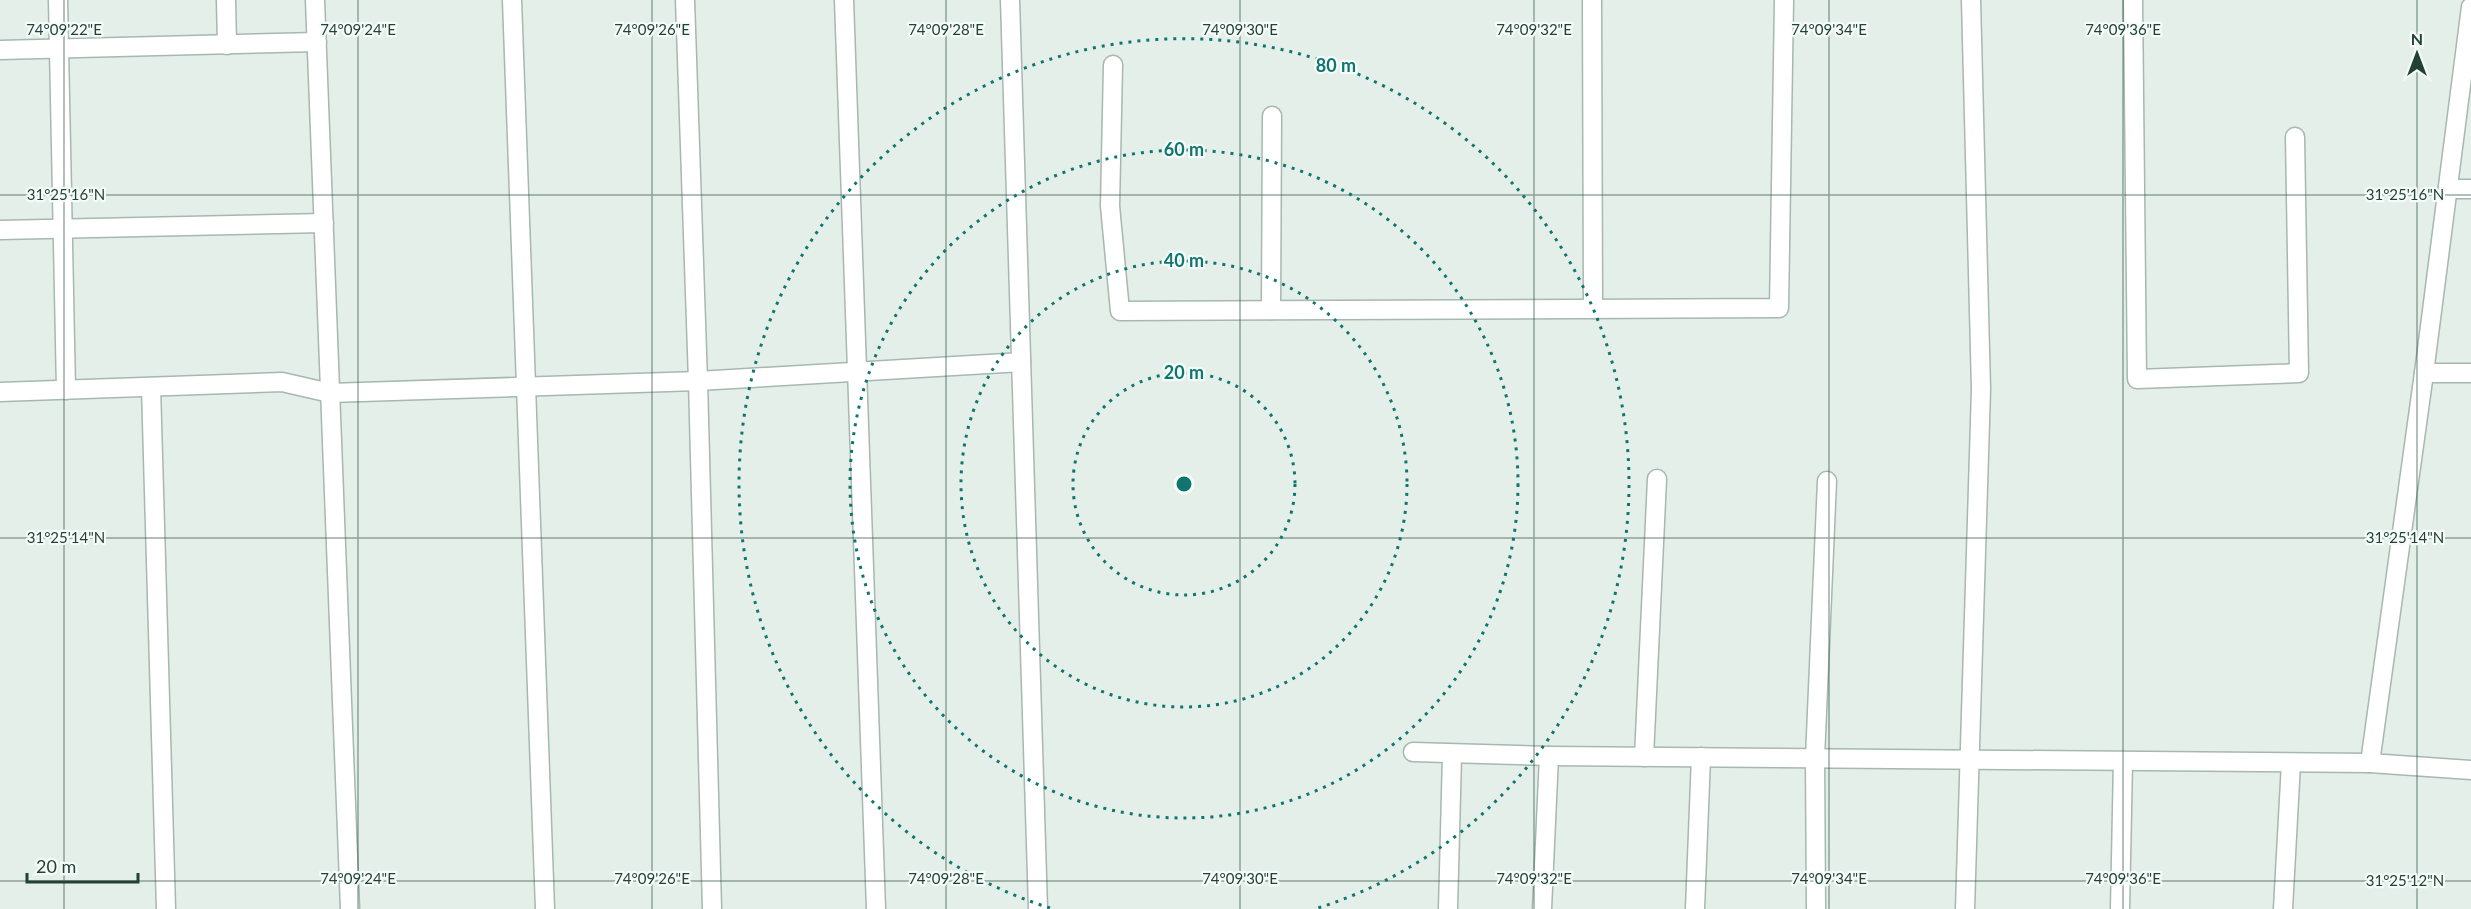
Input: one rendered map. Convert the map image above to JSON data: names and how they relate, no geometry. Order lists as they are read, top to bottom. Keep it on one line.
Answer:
{"scale_bar":"20 m","north":"top","coordinates":["74°09'22\"E","74°09'24\"E","74°09'26\"E","74°09'28\"E","74°09'30\"E","74°09'32\"E","74°09'34\"E","74°09'36\"E","31°25'16\"N","31°25'14\"N","31°25'12\"N"],"rings":["80 m","60 m","40 m","20 m"]}
